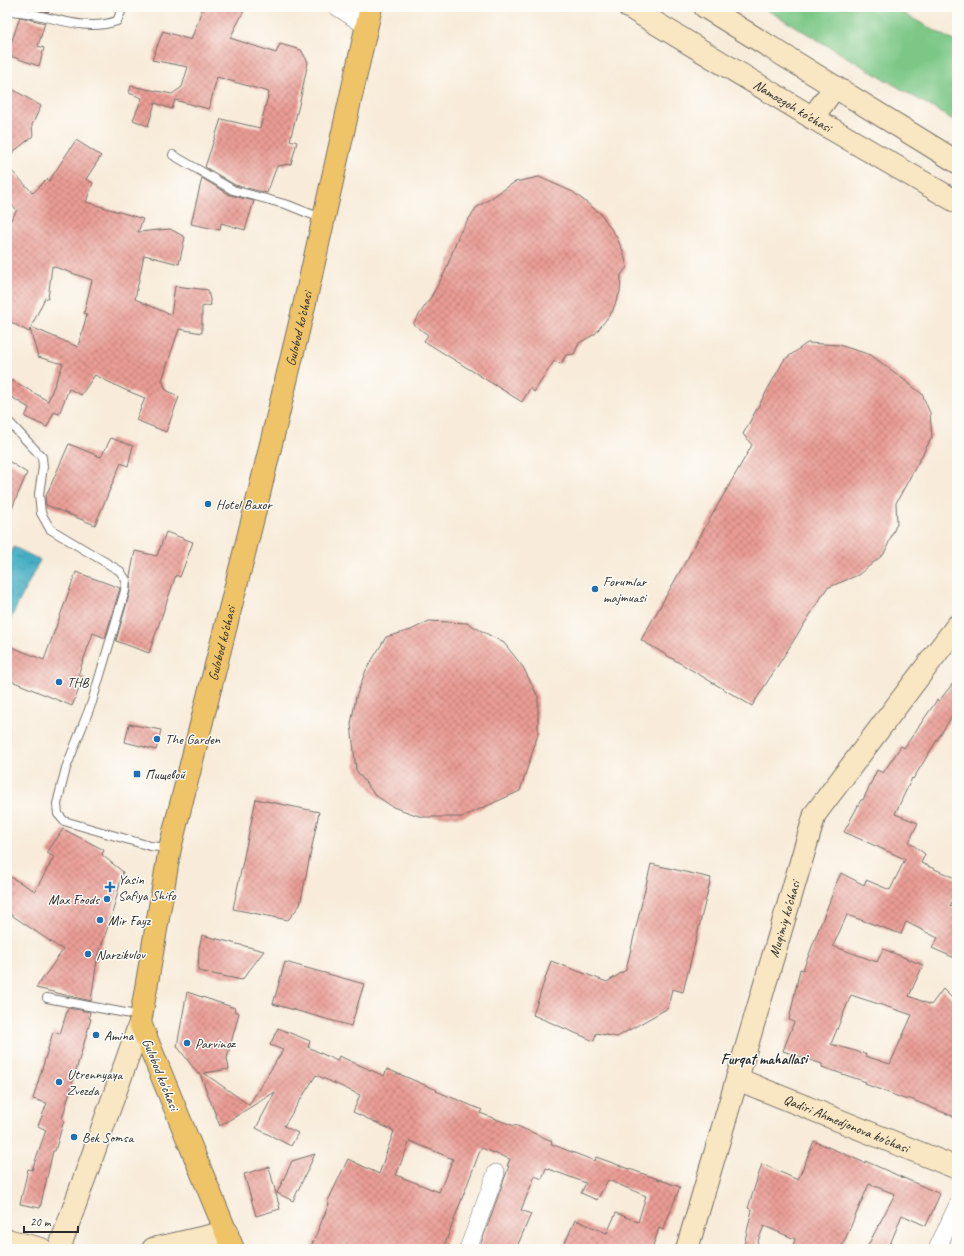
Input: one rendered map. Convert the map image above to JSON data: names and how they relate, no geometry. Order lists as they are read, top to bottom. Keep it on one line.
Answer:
{"streets":{"main road":["Namozgoh ko'chasi","Gulobod ko'chasi","Muqimiy ko'chasi","Qadiri Ahmedjonova ko'chasi"]},"crossings":[["Muqimiy ko'chasi","Qadiri Ahmedjonova ko'chasi"]],"districts":["Furqat mahallasi"],"places":{"other":["Hotel Baxor","Forumlar majmuasi","THB","The Garden","Max Foods","Mir Fayz","Narzikulov","Amina","Parvinoz","Utrennyaya Zvezda","Bek Somsa"],"transit":["Пищевой"],"health":["Yasin Safiya Shifo"]},"scale_bar":"20 m"}
